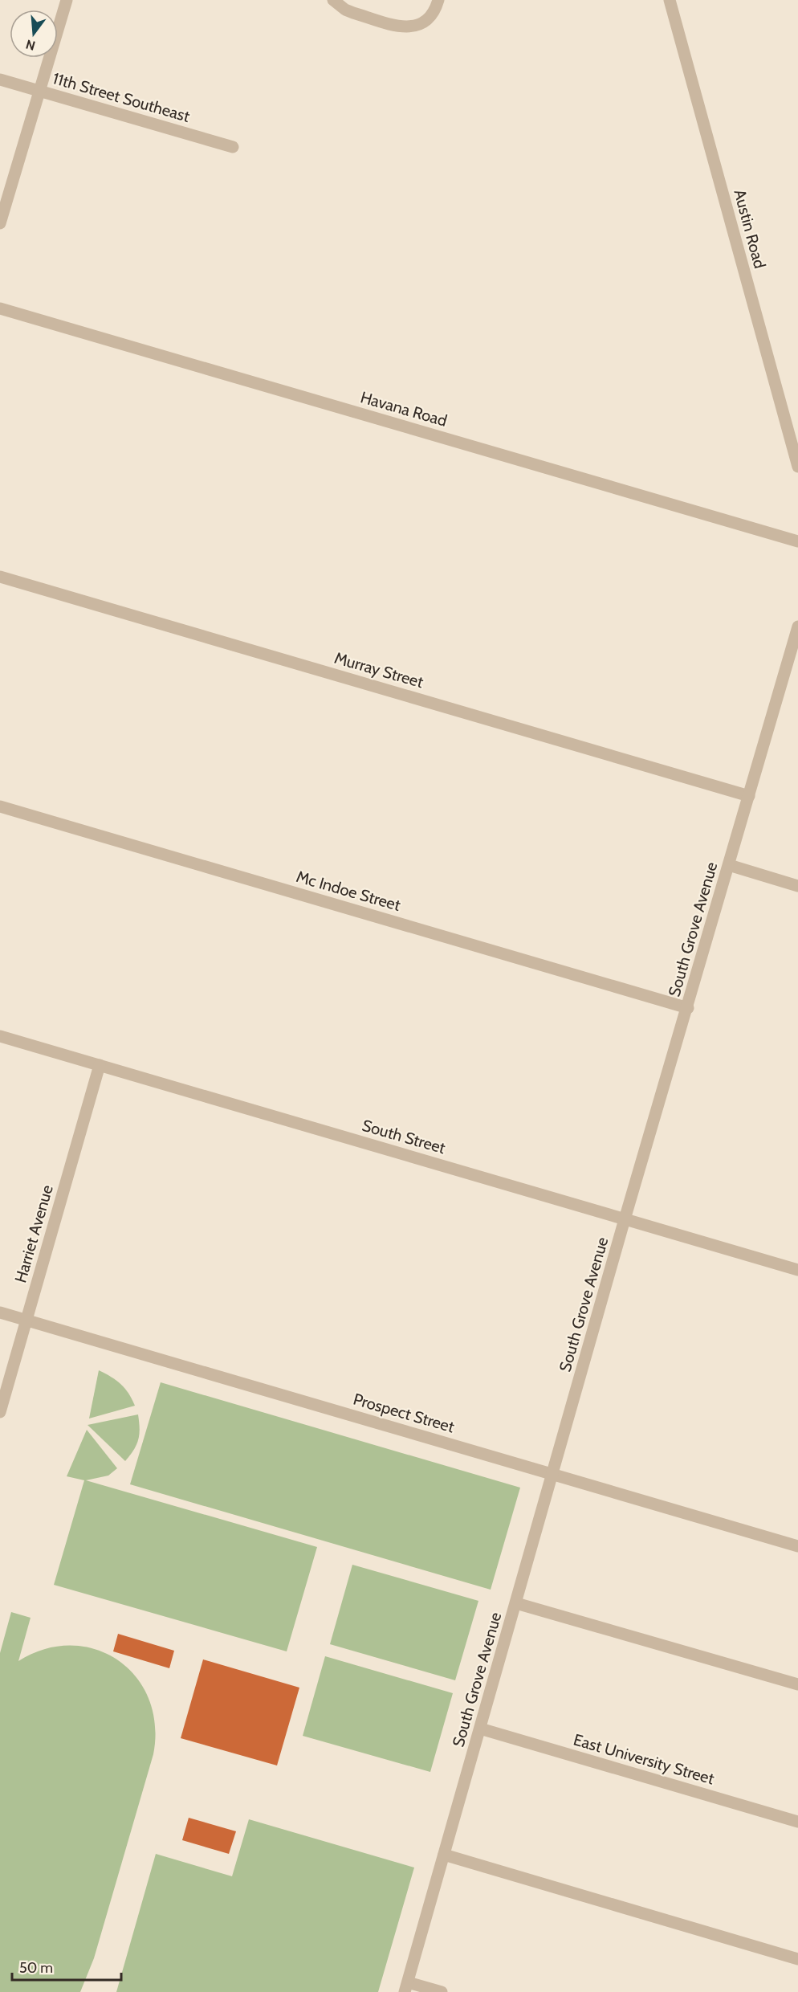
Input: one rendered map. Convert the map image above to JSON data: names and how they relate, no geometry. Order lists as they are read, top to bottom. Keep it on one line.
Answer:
{"streets":{"street":["11th Street Southeast","Austin Road","Havana Road","Murray Street","Mc Indoe Street","South Grove Avenue","South Street","Harriet Avenue","Prospect Street","East University Street"]},"crossings":[["Murray Street","South Grove Avenue"],["Mc Indoe Street","South Grove Avenue"],["South Grove Avenue","South Street"],["South Grove Avenue","Prospect Street"],["South Grove Avenue","East University Street"],["South Street","Harriet Avenue"],["Harriet Avenue","Prospect Street"]],"scale_bar":"50 m","north":"bottom"}
